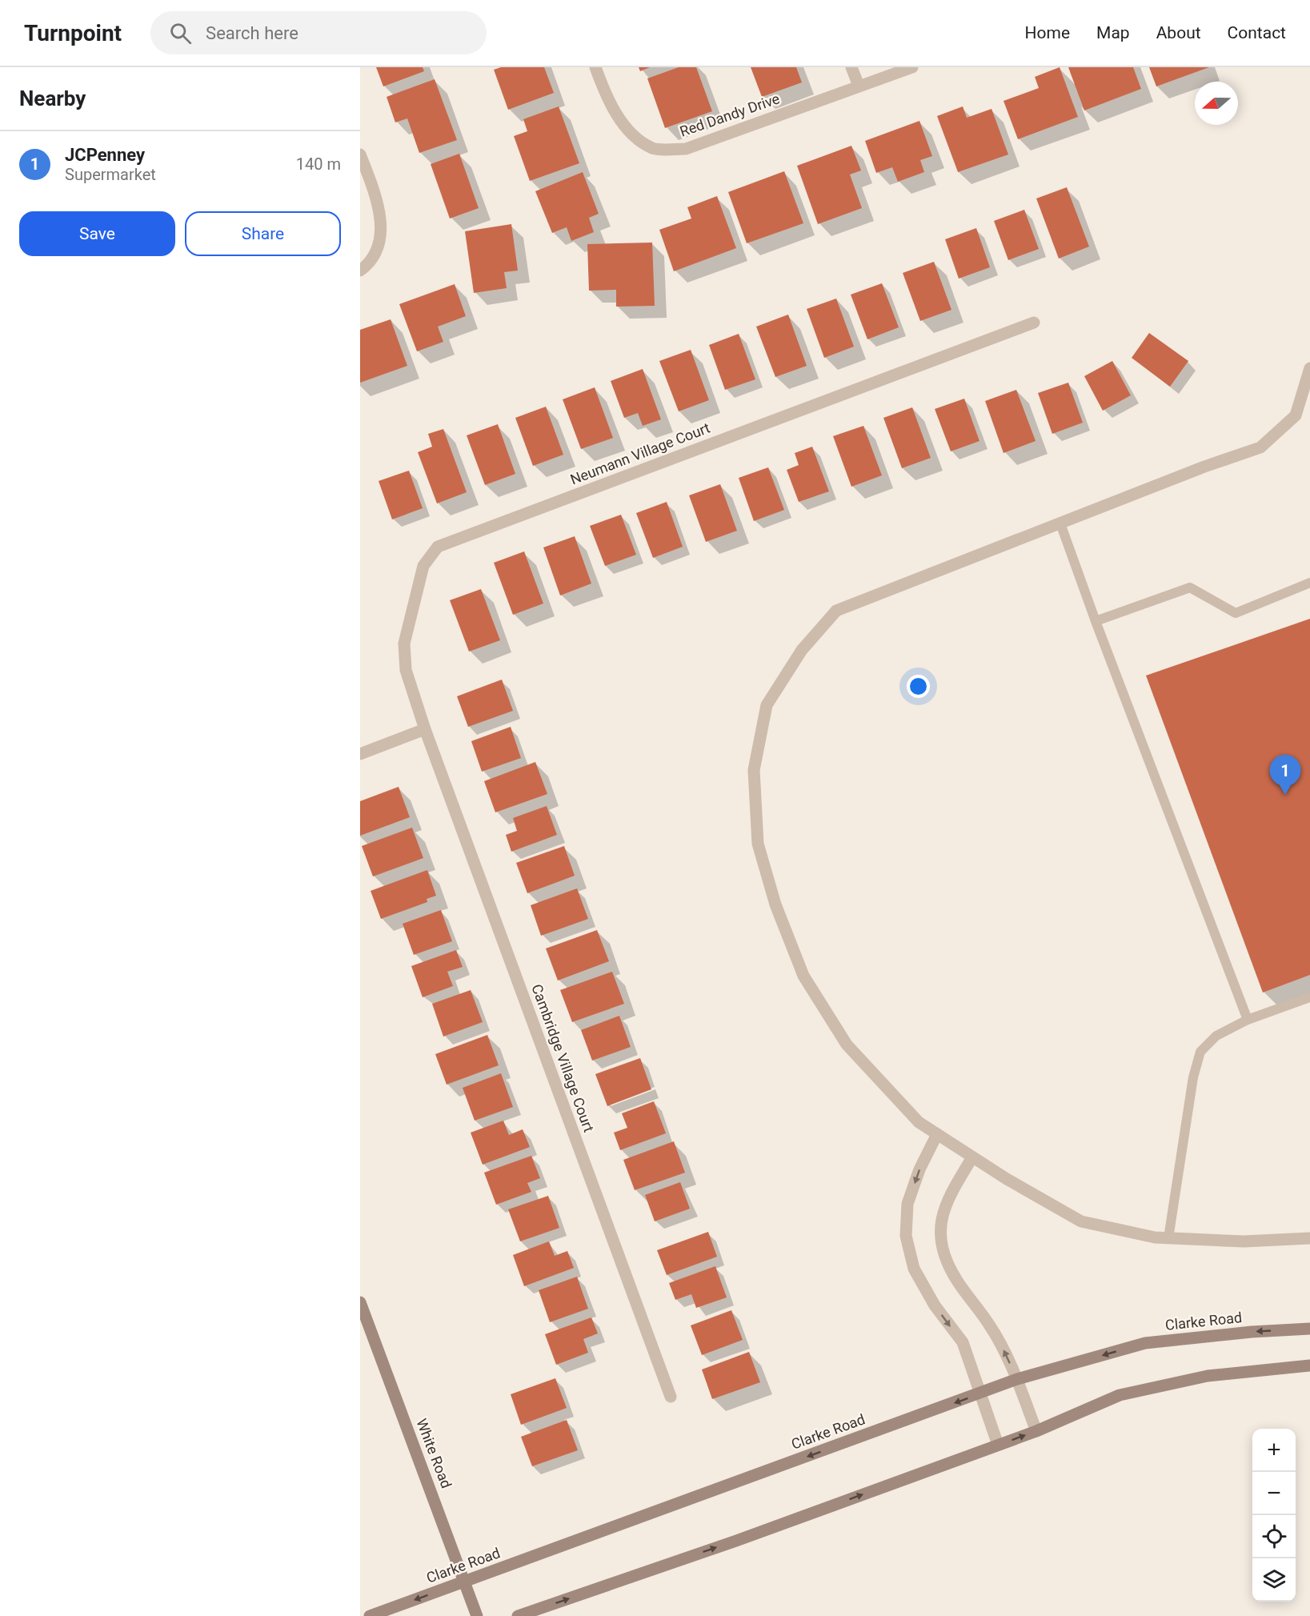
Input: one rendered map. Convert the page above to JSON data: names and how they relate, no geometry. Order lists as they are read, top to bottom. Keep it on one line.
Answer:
{"streets":{"street":["Red Dandy Drive","Neumann Village Court","Cambridge Village Court","Clarke Road","White Road"]},"crossings":[["Neumann Village Court","Cambridge Village Court"],["Clarke Road","White Road"]],"north":"left","page":{"header":"Turnpoint","search":"Search here","nav":["Home","Map","About","Contact"],"heading":"Nearby","list":[{"mark":"1","name":"JCPenney","note":"Supermarket","value":"140 m"}],"buttons":["Save","Share"],"pins":"1","map_buttons":["+","−"]}}
